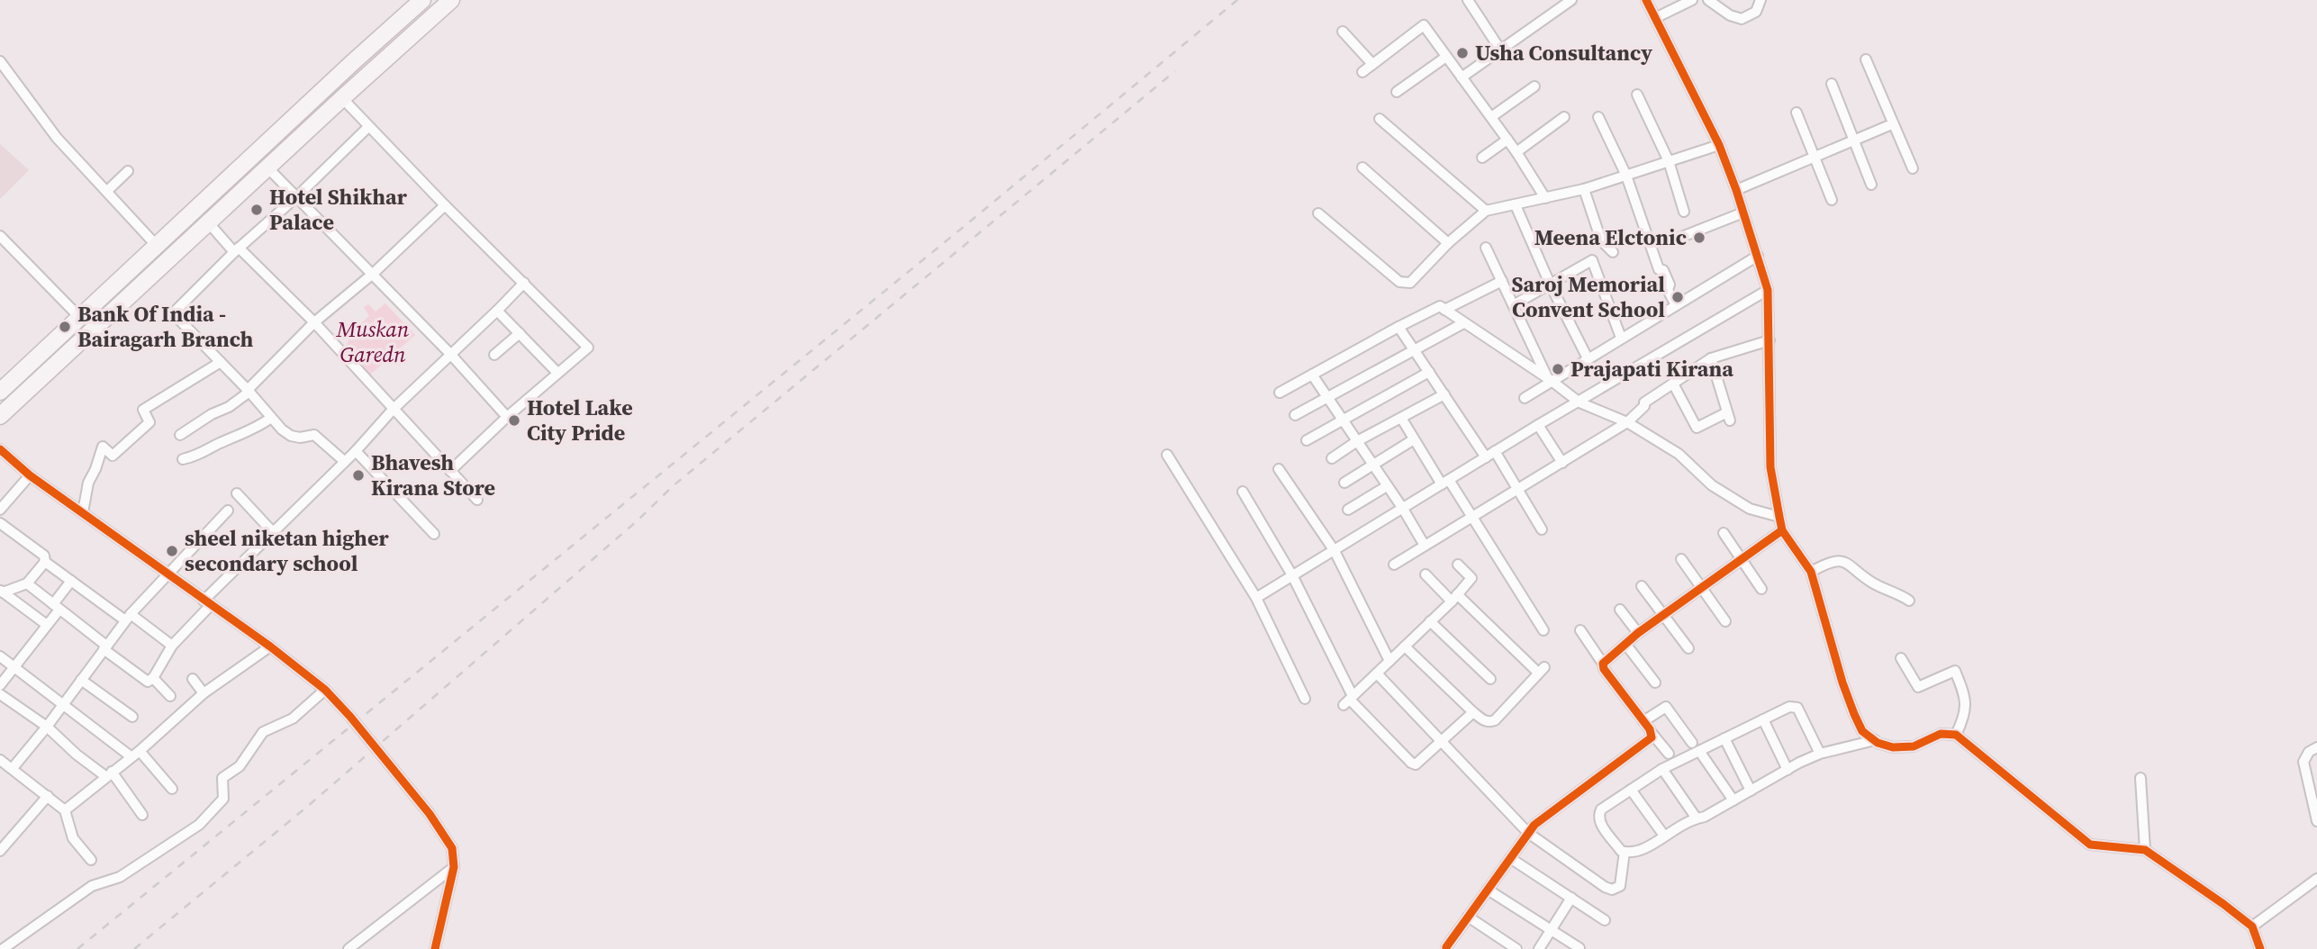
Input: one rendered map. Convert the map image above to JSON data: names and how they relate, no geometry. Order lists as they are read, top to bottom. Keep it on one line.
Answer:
{"parks":["Muskan Garedn"],"places":["Usha Consultancy","Hotel Shikhar Palace","Meena Elctonic","Saroj Memorial Convent School","Bank Of India - Bairagarh Branch","Prajapati Kirana","Hotel Lake City Pride","Bhavesh Kirana Store","sheel niketan higher secondary school"]}
